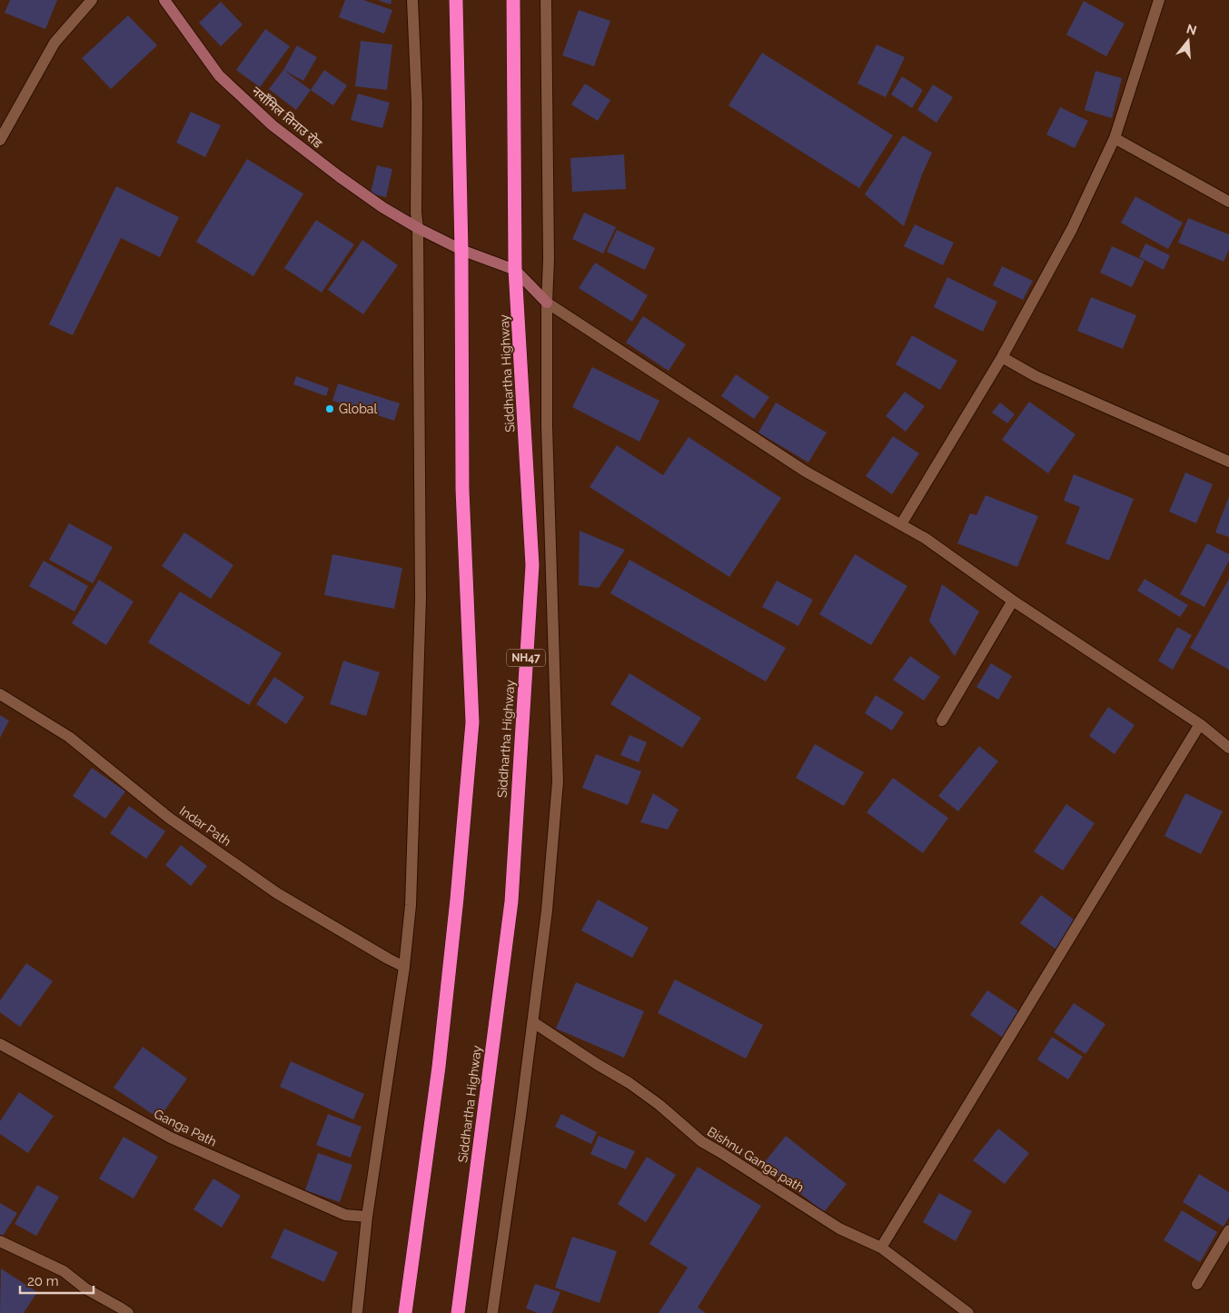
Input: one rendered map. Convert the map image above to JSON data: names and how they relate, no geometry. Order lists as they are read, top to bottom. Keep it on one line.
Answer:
{"streets":{"highway":["Siddhartha Highway","NH47"],"street":["नयाँमिल तिनाउ रोड","Indar Path","Ganga Path","Bishnu Ganga path"]},"crossings":[["नयाँमिल तिनाउ रोड","Siddhartha Highway"]],"places":["Global"],"scale_bar":"20 m","north":"top"}
